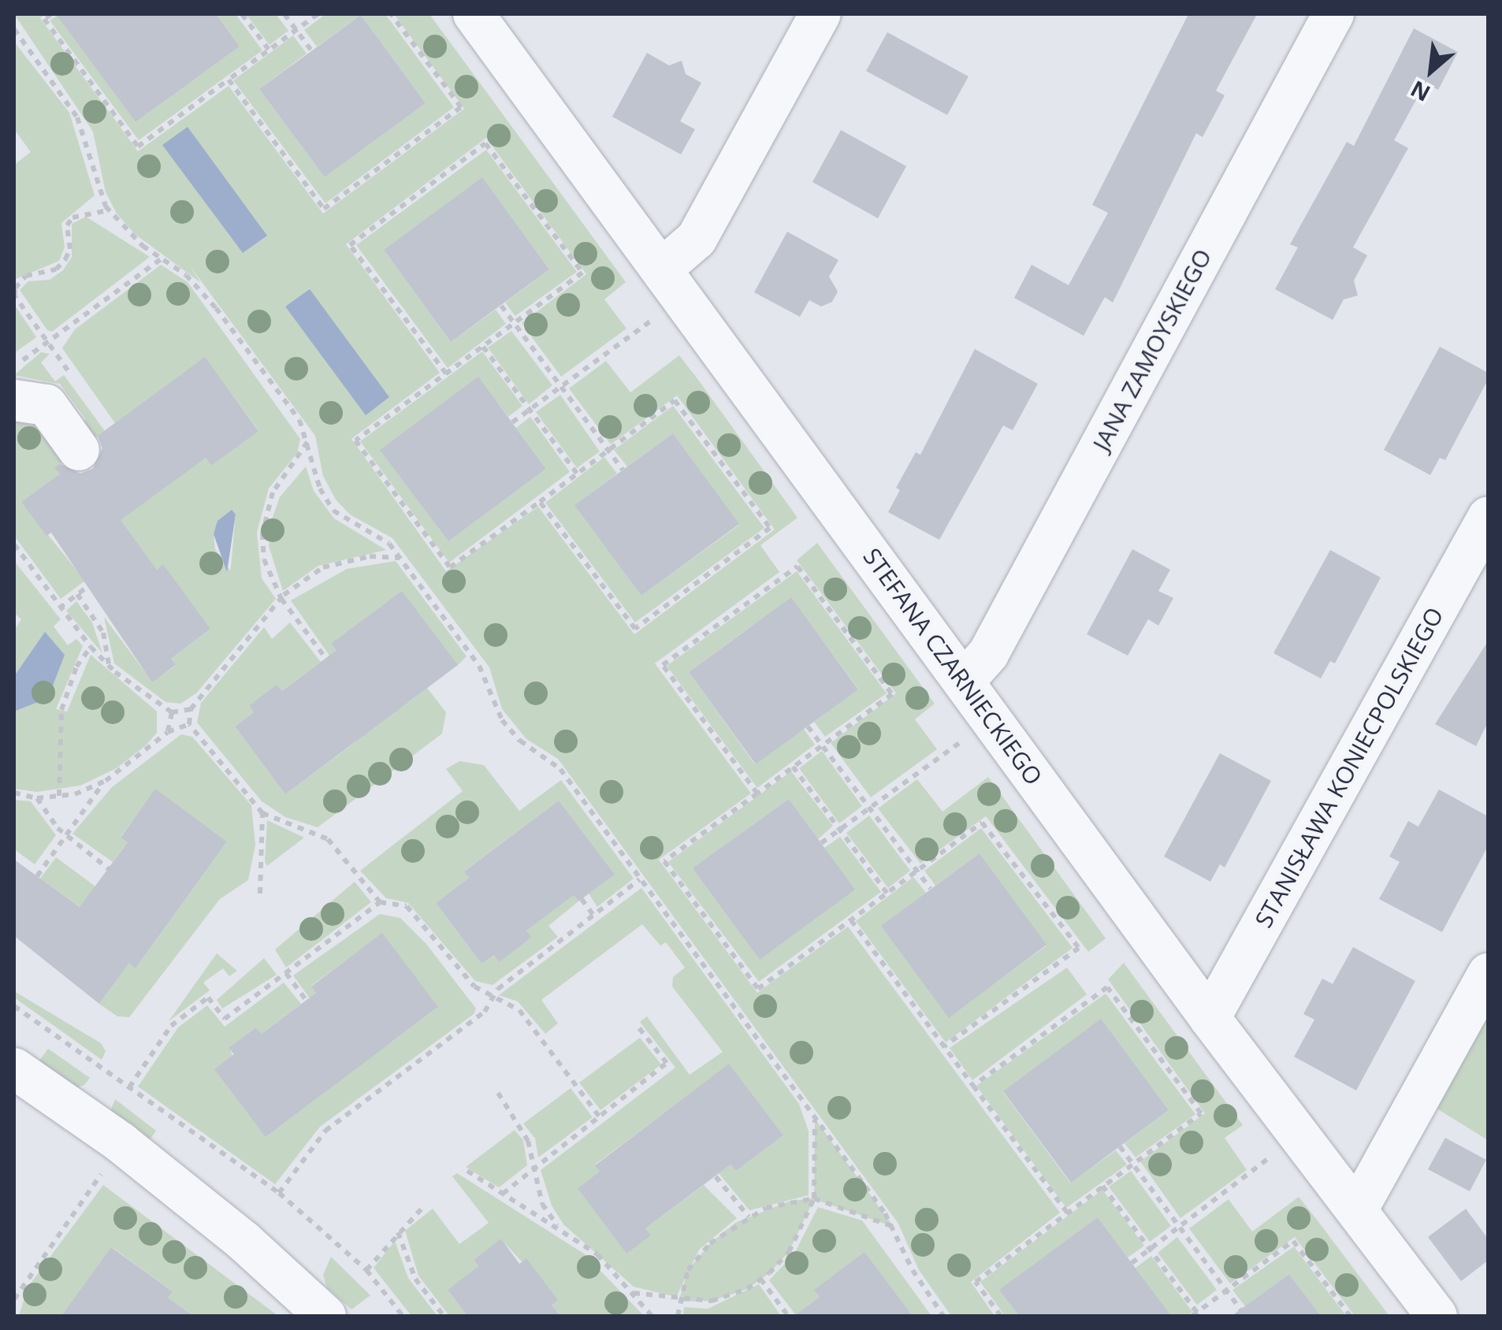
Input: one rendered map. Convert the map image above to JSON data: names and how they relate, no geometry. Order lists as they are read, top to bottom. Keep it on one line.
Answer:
{"streets":{"street":["JANA ZAMOYSKIEGO","STEFANA CZARNIECKIEGO","STANISŁAWA KONIECPOLSKIEGO"]},"crossings":[["JANA ZAMOYSKIEGO","STEFANA CZARNIECKIEGO"],["STEFANA CZARNIECKIEGO","STANISŁAWA KONIECPOLSKIEGO"]],"north":"bottom left"}
